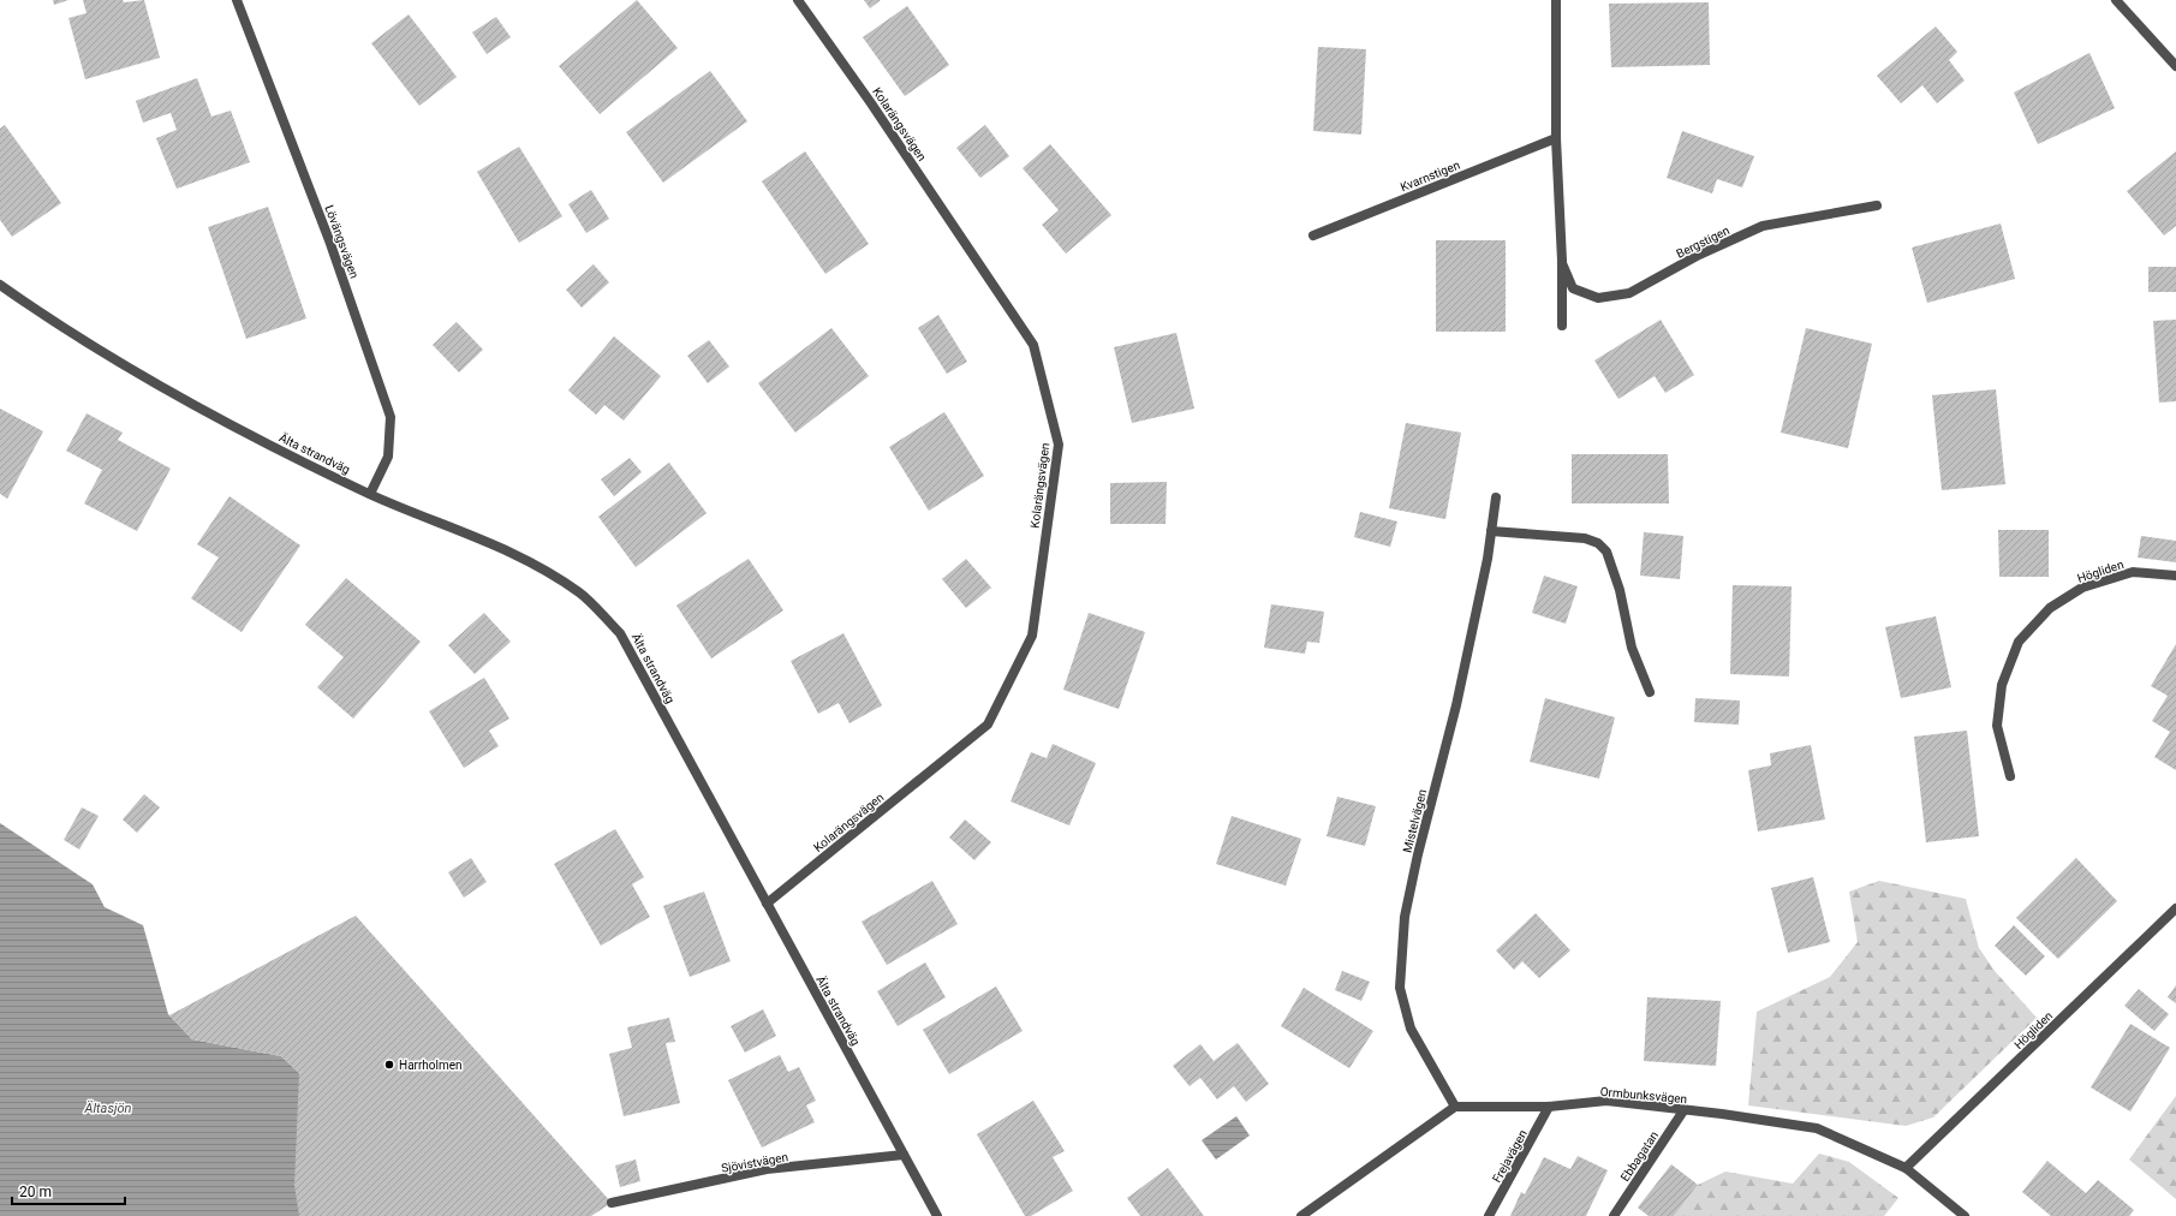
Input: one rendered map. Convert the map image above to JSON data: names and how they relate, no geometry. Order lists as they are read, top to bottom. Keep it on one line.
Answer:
{"streets":{"street":["Kolarängsvägen","Kvarnstigen","Lövängsvägen","Bergstigen","Älta strandväg","Högliden","Mistelvägen","Ormbunksvägen","Frejavägen","Ebbagatan","Sjövistvägen"]},"crossings":[["Kolarängsvägen","Älta strandväg"],["Kvarnstigen","Bergstigen"],["Lövängsvägen","Älta strandväg"],["Älta strandväg","Sjövistvägen"],["Högliden","Ormbunksvägen"],["Mistelvägen","Ormbunksvägen"],["Ormbunksvägen","Frejavägen"],["Ormbunksvägen","Ebbagatan"]],"water":["Ältasjön"],"places":["Harrholmen"],"scale_bar":"20 m"}
